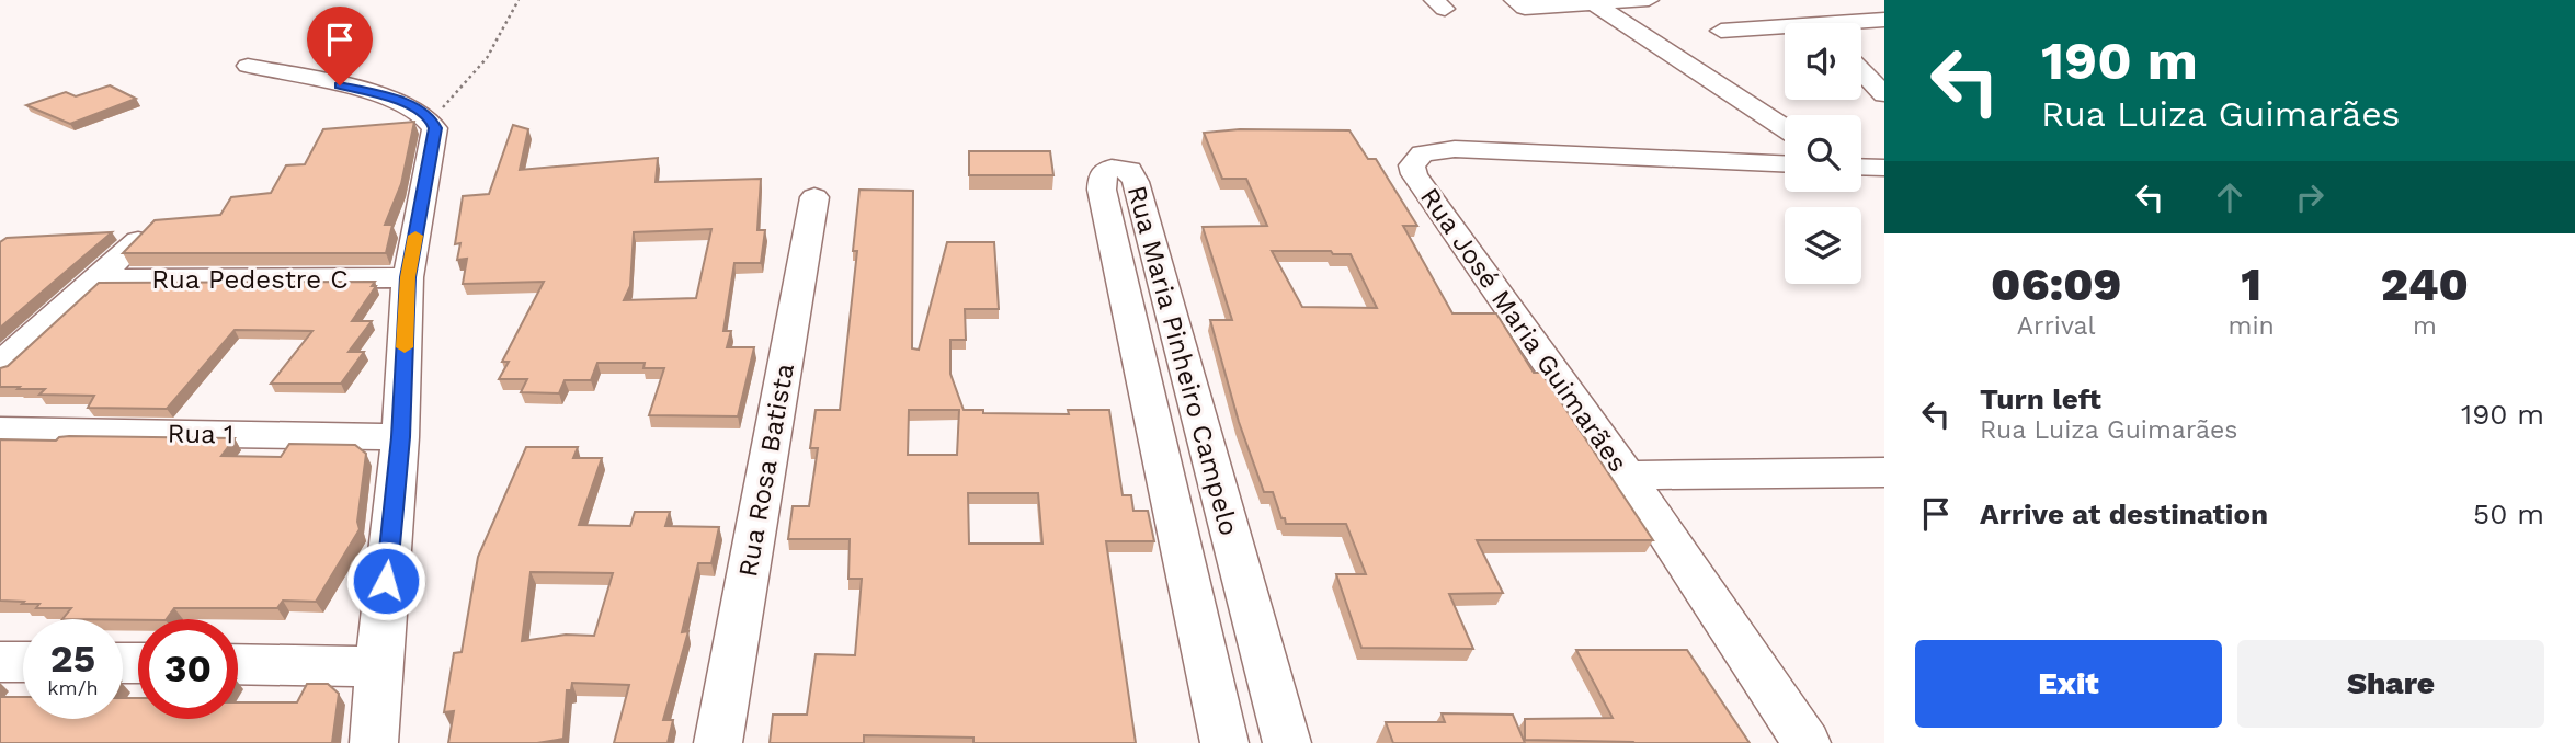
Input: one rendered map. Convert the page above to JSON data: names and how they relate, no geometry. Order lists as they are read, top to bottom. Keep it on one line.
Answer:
{"streets":{"street":["Rua Pedestre C","Rua José Maria Guimarães","Rua Maria Pinheiro Campelo","Rua 1","Rua Rosa Batista"]},"page":{"turn":["190 m","Rua Luiza Guimarães"],"eta":["06:09","Arrival","1","min","240","m"],"list":[{"name":"Turn left","note":"Rua Luiza Guimarães","value":"190 m"},{"name":"Arrive at destination","value":"50 m"}],"speed":"25 km/h","limit":"30","buttons":["Exit","Share"]}}
